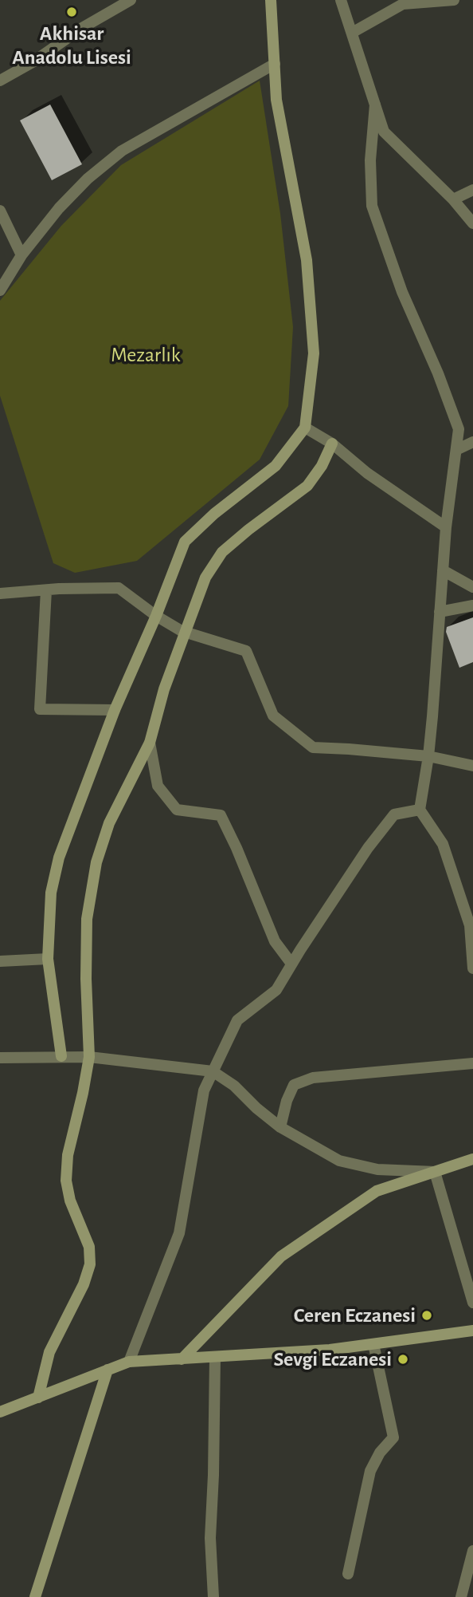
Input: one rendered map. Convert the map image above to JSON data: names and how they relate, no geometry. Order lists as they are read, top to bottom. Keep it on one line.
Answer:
{"parks":["Mezarlık"],"places":["Akhisar Anadolu Lisesi","Ceren Eczanesi","Sevgi Eczanesi"]}
